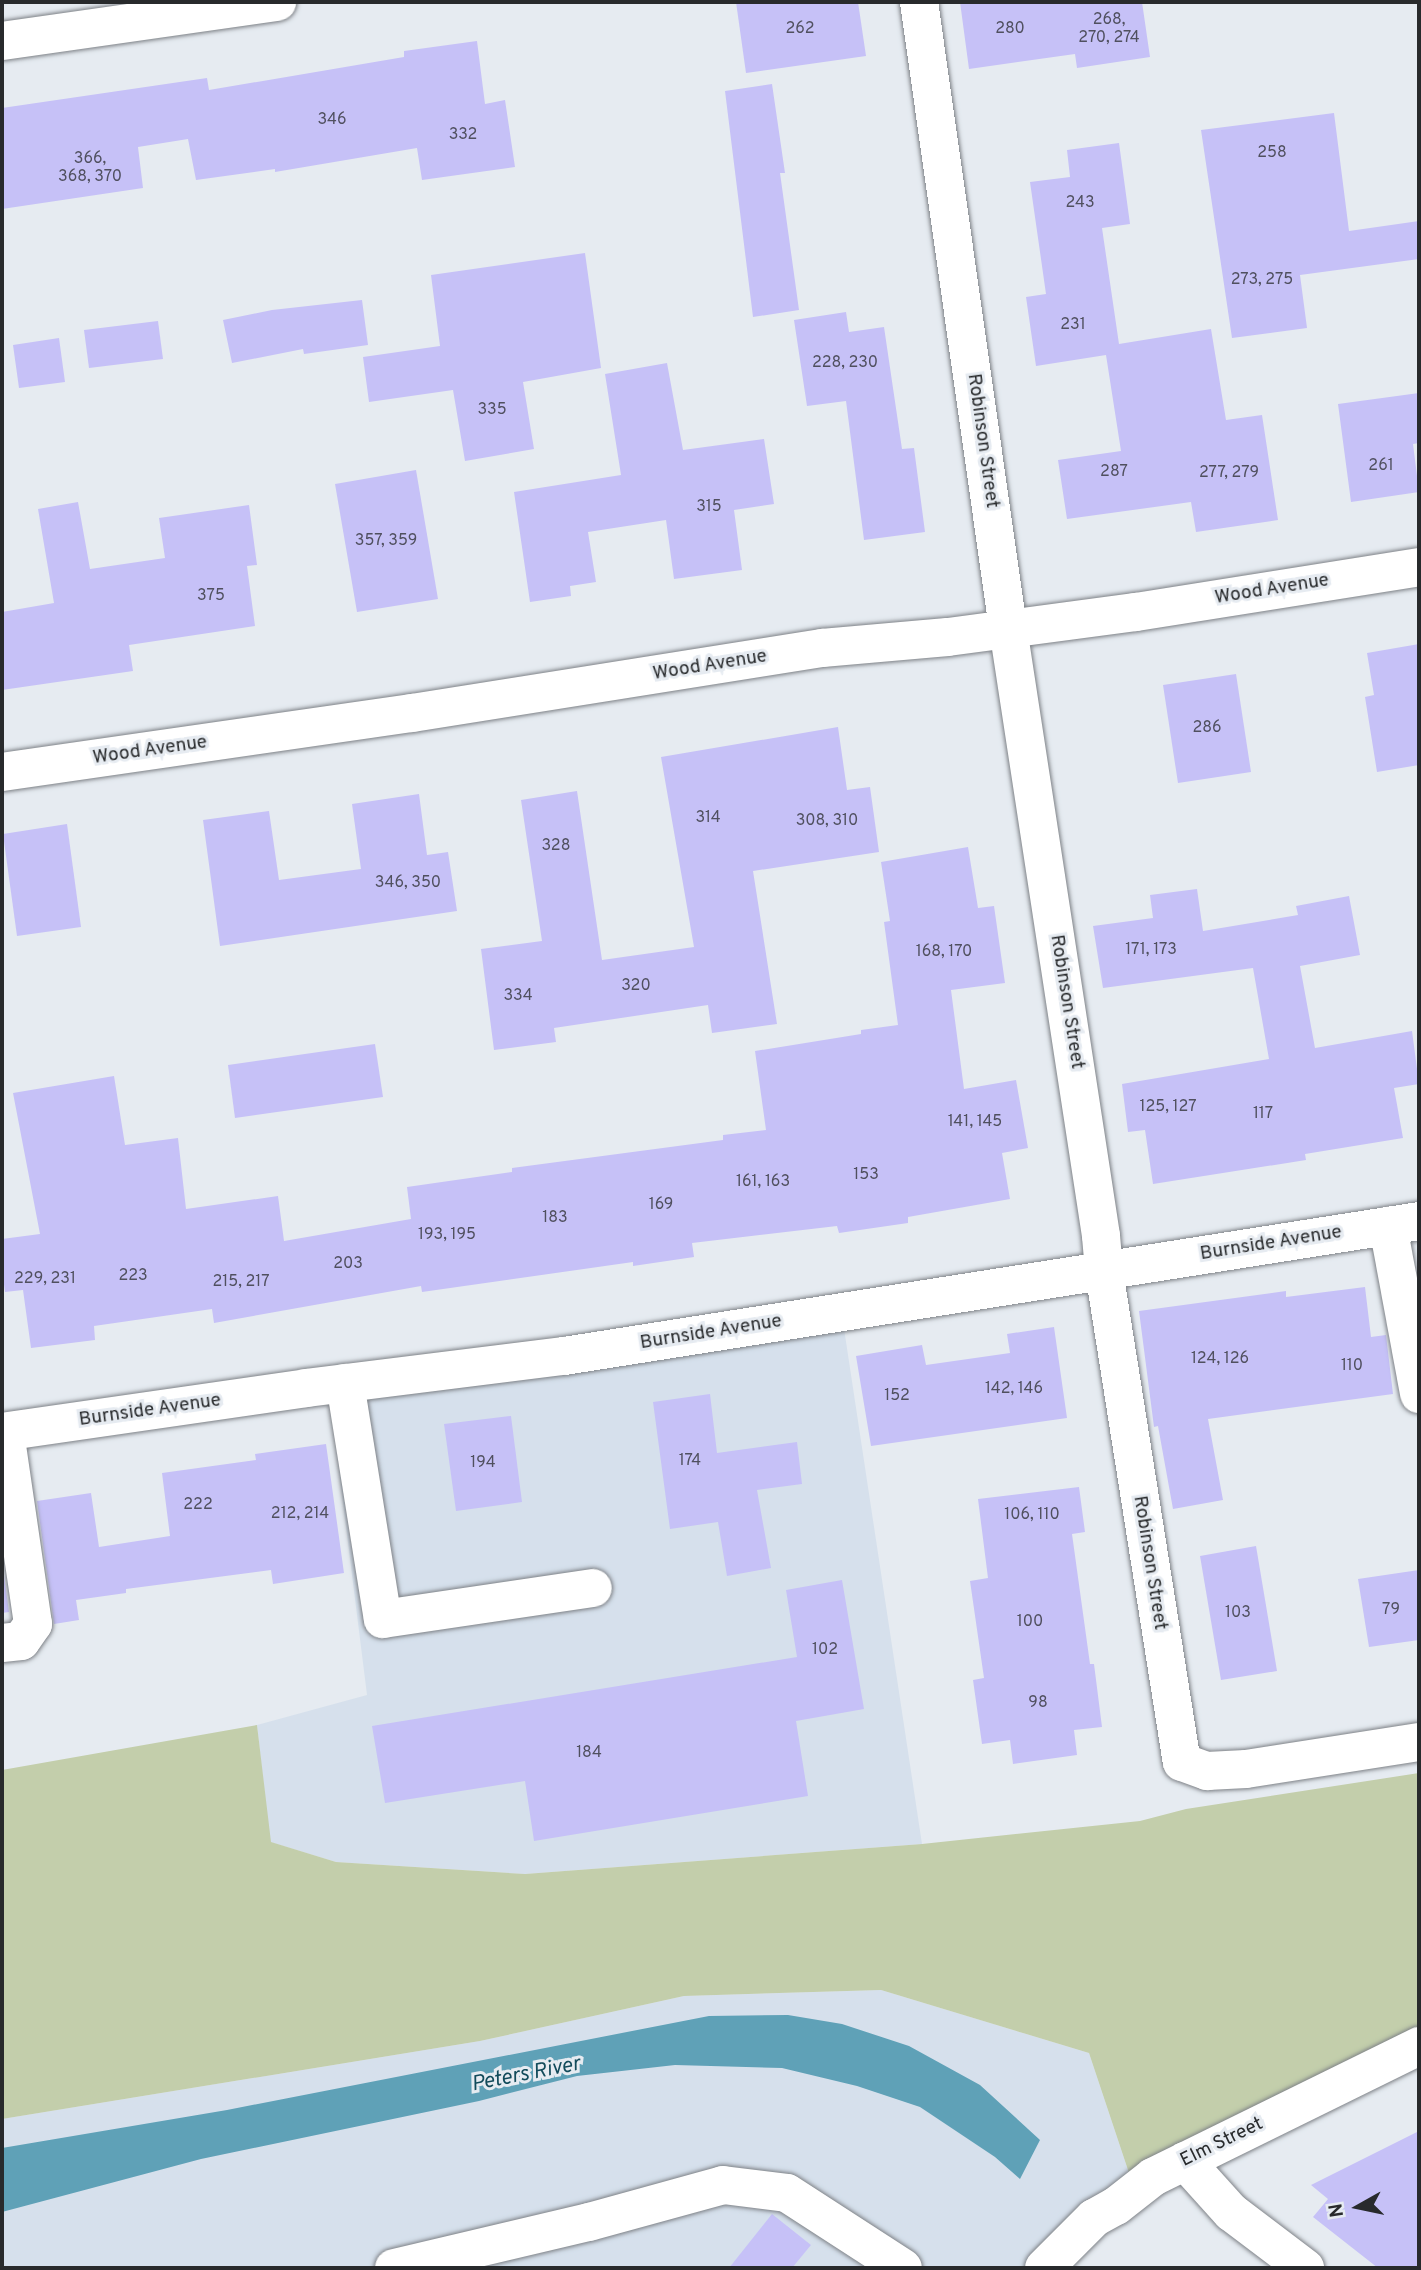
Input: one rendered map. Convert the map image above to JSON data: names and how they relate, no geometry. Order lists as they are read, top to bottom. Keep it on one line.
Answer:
{"streets":{"street":["Robinson Street","Wood Avenue","Burnside Avenue","Elm Street"]},"crossings":[["Robinson Street","Wood Avenue"],["Robinson Street","Burnside Avenue"]],"water":["Peters River"],"house_numbers":["268, 270, 274","262","280","346","332","258","366, 368, 370","243","273, 275","231","228, 230","335","261","287","277, 279","315","357, 359","375","286","314","308, 310","328","346, 350","171, 173","168, 170","320","334","125, 127","117","141, 145","153","161, 163","169","183","193, 195","203","223","229, 231","215, 217","124, 126","110","142, 146","152","174","194","222","212, 214","106, 110","79","103","100","102","98","184"],"north":"left"}
